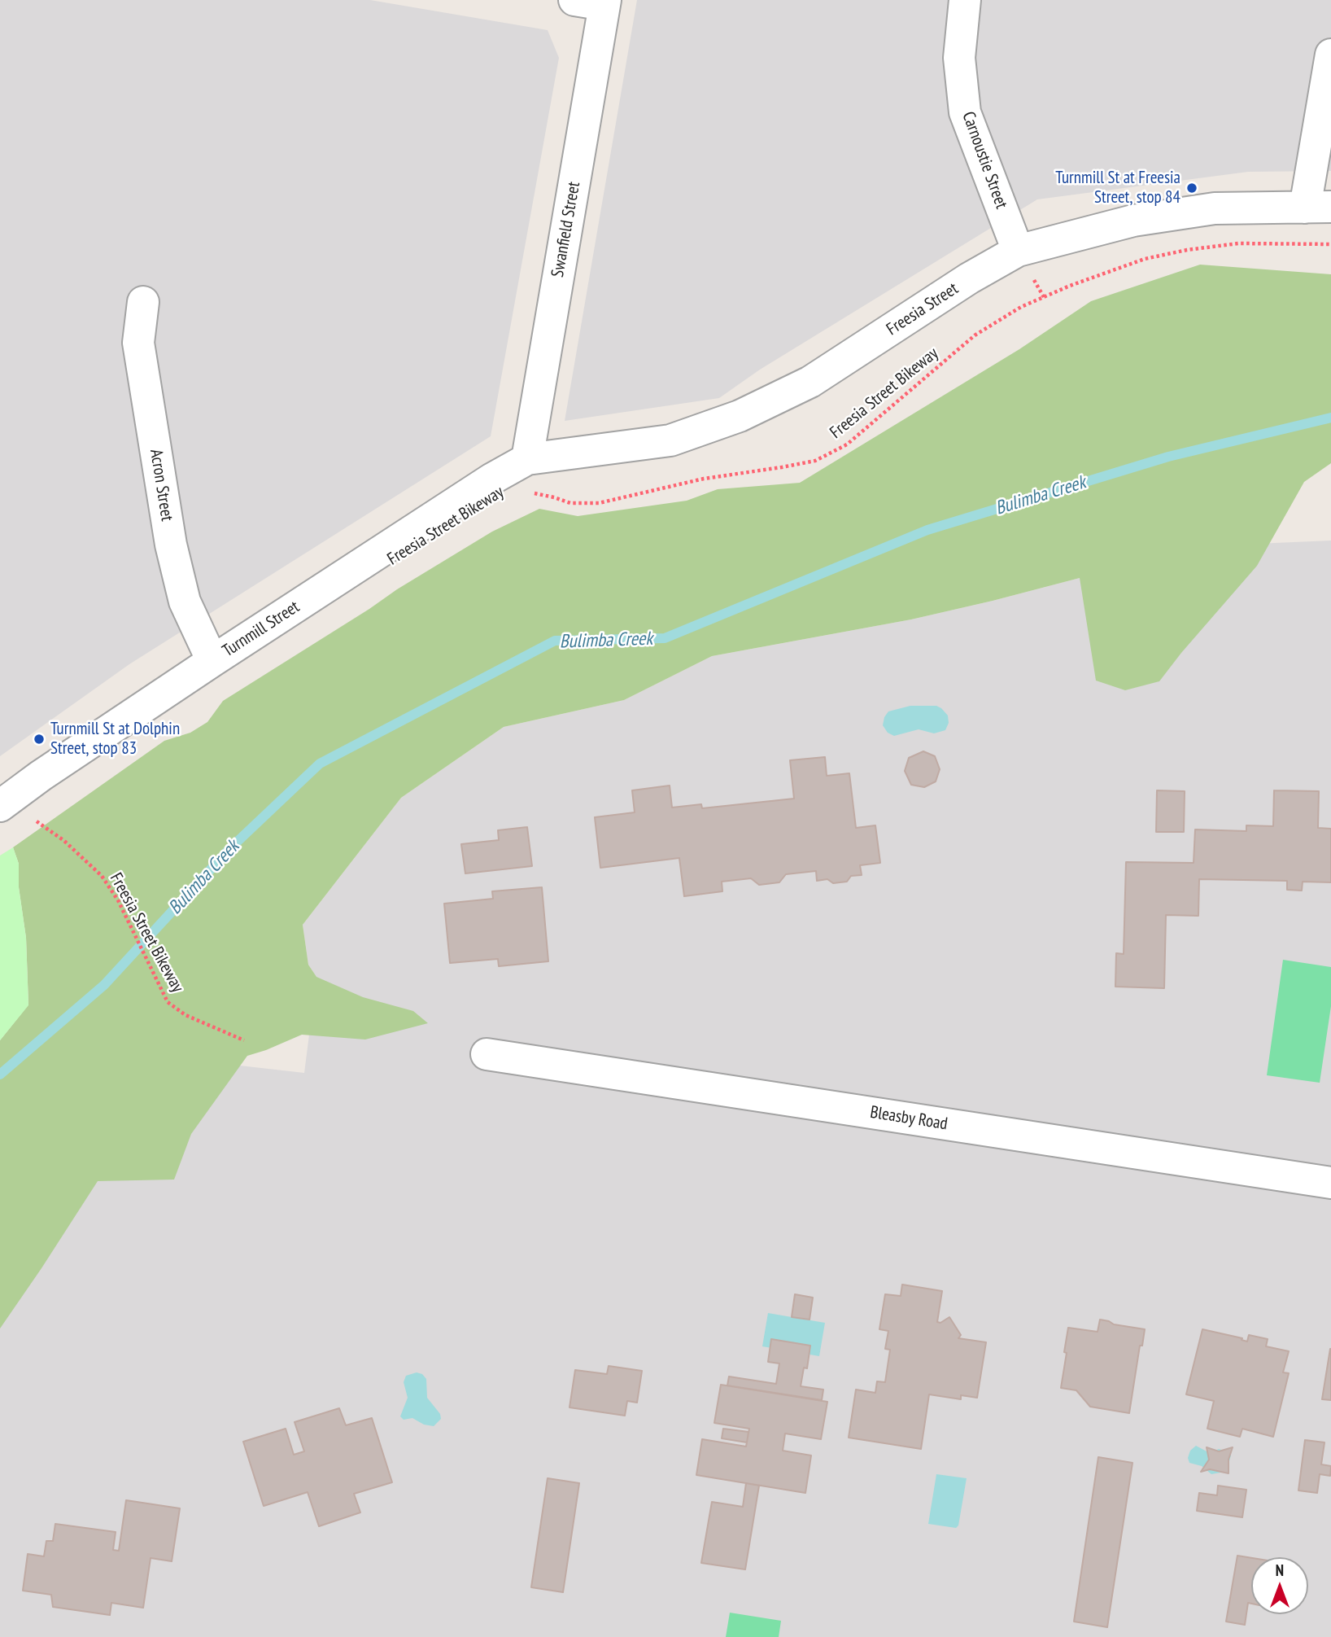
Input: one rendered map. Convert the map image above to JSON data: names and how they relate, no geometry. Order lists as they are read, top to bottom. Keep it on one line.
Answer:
{"streets":{"street":["Carnoustie Street","Swanfield Street","Freesia Street","Acron Street","Turnmill Street","Bleasby Road"],"path":["Freesia Street Bikeway"]},"crossings":[["Carnoustie Street","Freesia Street"],["Swanfield Street","Freesia Street"],["Swanfield Street","Turnmill Street"],["Freesia Street","Turnmill Street"],["Acron Street","Turnmill Street"]],"water":["Bulimba Creek"],"places":["Turnmill St at Freesia Street, stop 84","Turnmill St at Dolphin Street, stop 83"],"north":"top"}
